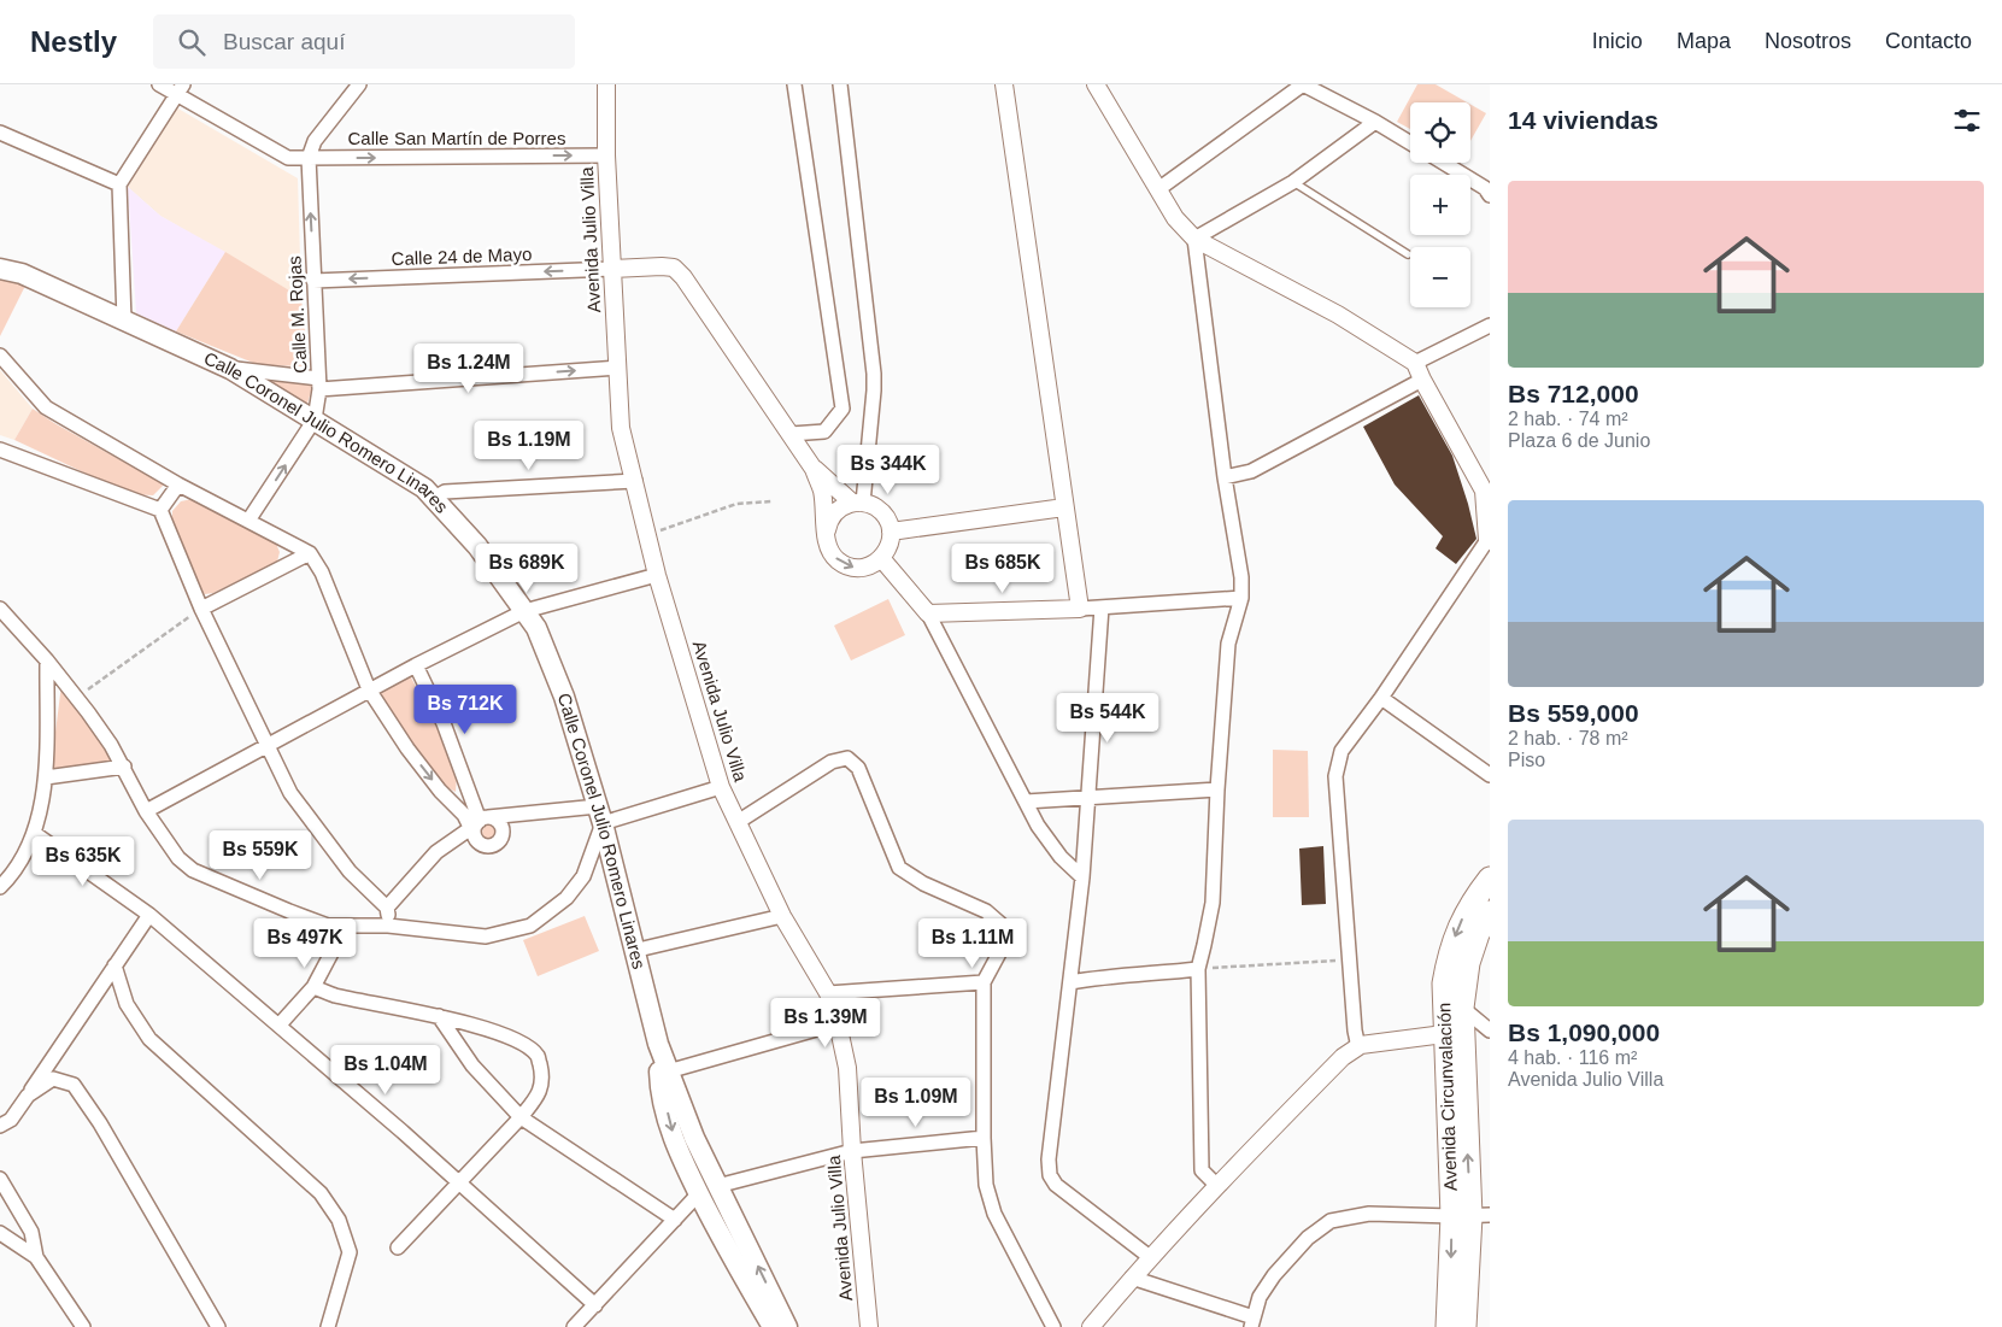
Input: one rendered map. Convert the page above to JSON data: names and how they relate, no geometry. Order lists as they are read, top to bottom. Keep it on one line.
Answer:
{"streets":{"highway":["Avenida Circunvalación"],"main road":["Calle Coronel Julio Romero Linares"],"street":["Calle San Martín de Porres","Avenida Julio Villa","Calle 24 de Mayo","Calle M. Rojas"]},"crossings":[["Calle San Martín de Porres","Avenida Julio Villa"],["Calle San Martín de Porres","Calle M. Rojas"],["Avenida Julio Villa","Calle 24 de Mayo"],["Calle 24 de Mayo","Calle M. Rojas"],["Calle M. Rojas","Calle Coronel Julio Romero Linares"]],"one_way":["Calle San Martín de Porres","Calle M. Rojas"],"page":{"header":"Nestly","search":"Buscar aquí","nav":["Inicio","Mapa","Nosotros","Contacto"],"heading":"14 viviendas","map_buttons":["+","−"],"list":[{"name":"Bs 712,000","note":"2 hab. · 74 m² · Plaza 6 de Junio"},{"name":"Bs 559,000","note":"2 hab. · 78 m² · Piso"},{"name":"Bs 1,090,000","note":"4 hab. · 116 m² · Avenida Julio Villa"}],"price":["Bs 1.24M","Bs 1.19M","Bs 344K","Bs 689K","Bs 685K","Bs 712K","Bs 544K","Bs 559K","Bs 635K","Bs 497K","Bs 1.11M","Bs 1.39M","Bs 1.04M","Bs 1.09M"]}}
